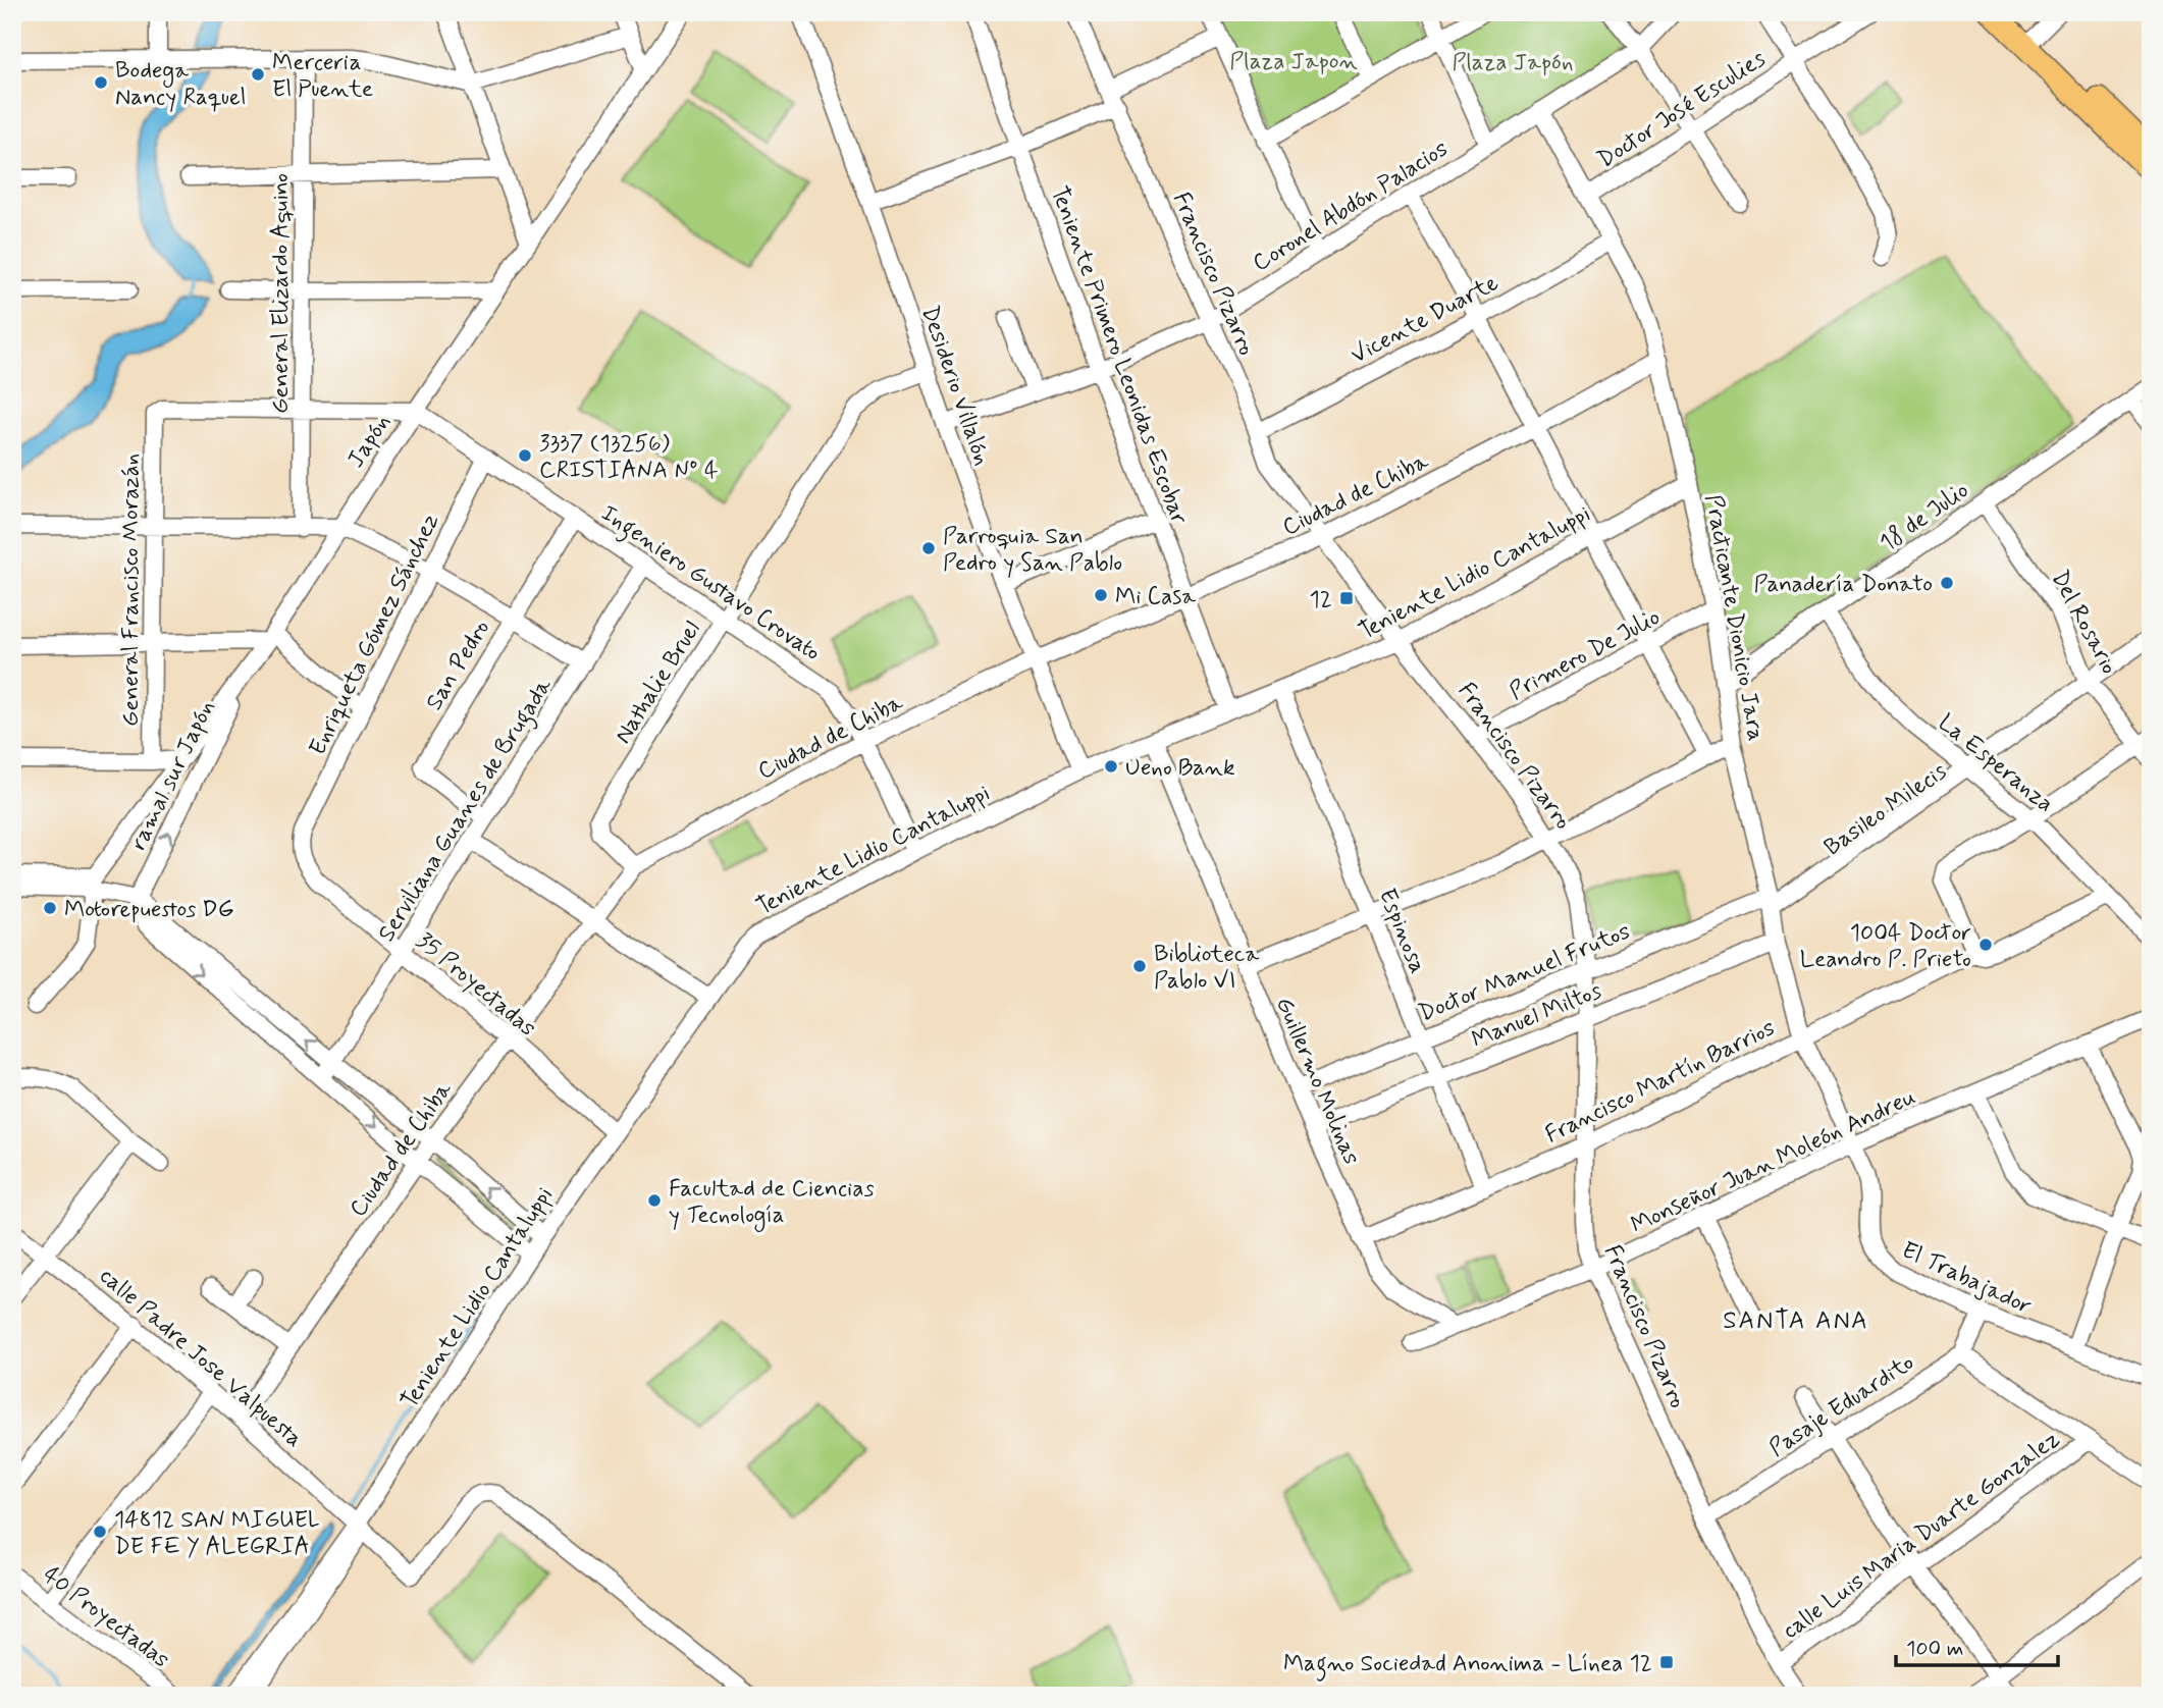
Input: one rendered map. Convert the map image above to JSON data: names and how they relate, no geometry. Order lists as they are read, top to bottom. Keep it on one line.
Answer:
{"streets":{"street":["Doctor José Esculies","Coronel Abdón Palacios","Francisco Pizarro","General Elizardo Aquino","Vicente Duarte","Teniente Primero Leonidas Escobar","Desiderio Villalón","Japón","Ciudad de Chiba","18 de Julio","Teniente Lidio Cantaluppi","Ingeniero Gustavo Crovato","General Francisco Morazán","Practicante Dionicio Jara","Del Rosario","Enriqueta Gómez Sánchez","Primero De Julio","San Pedro","Nathalie Bruel","La Esperanza","ramal sur Japón","Basileo Milecis","Serviliana Guanes de Brugada","Espinosa","Doctor Manuel Frutos","35 Proyectadas","Manuel Miltos","Guillermo Molinas","Francisco Martín Barrios","Monseñor Juan Moleón Andreu","El Trabajador","calle Padre Jose Valpuesta","Pasaje Eduardito","calle Luis Maria Duarte Gonzalez","40 Proyectadas"]},"crossings":[["Doctor José Esculies","Practicante Dionicio Jara"],["Coronel Abdón Palacios","Francisco Pizarro"],["Coronel Abdón Palacios","Teniente Primero Leonidas Escobar"],["Coronel Abdón Palacios","Desiderio Villalón"],["Coronel Abdón Palacios","Practicante Dionicio Jara"],["Francisco Pizarro","Vicente Duarte"],["Francisco Pizarro","Ciudad de Chiba"],["Francisco Pizarro","Teniente Lidio Cantaluppi"],["Francisco Pizarro","Primero De Julio"],["Francisco Pizarro","Doctor Manuel Frutos"],["Francisco Pizarro","Manuel Miltos"],["Francisco Pizarro","Francisco Martín Barrios"],["Francisco Pizarro","Monseñor Juan Moleón Andreu"],["Francisco Pizarro","Pasaje Eduardito"],["Francisco Pizarro","calle Luis Maria Duarte Gonzalez"],["General Elizardo Aquino","General Francisco Morazán"],["Vicente Duarte","Practicante Dionicio Jara"],["Teniente Primero Leonidas Escobar","Ciudad de Chiba"],["Teniente Primero Leonidas Escobar","Teniente Lidio Cantaluppi"],["Desiderio Villalón","Ciudad de Chiba"],["Desiderio Villalón","Teniente Lidio Cantaluppi"],["Desiderio Villalón","Nathalie Bruel"],["Japón","Ingeniero Gustavo Crovato"],["Japón","ramal sur Japón"],["Ciudad de Chiba","Ingeniero Gustavo Crovato"],["Ciudad de Chiba","Practicante Dionicio Jara"],["Ciudad de Chiba","Nathalie Bruel"],["Ciudad de Chiba","35 Proyectadas"],["Ciudad de Chiba","calle Padre Jose Valpuesta"],["18 de Julio","Practicante Dionicio Jara"],["18 de Julio","Del Rosario"],["18 de Julio","La Esperanza"],["Teniente Lidio Cantaluppi","Ingeniero Gustavo Crovato"],["Teniente Lidio Cantaluppi","Practicante Dionicio Jara"],["Teniente Lidio Cantaluppi","Espinosa"],["Teniente Lidio Cantaluppi","35 Proyectadas"],["Teniente Lidio Cantaluppi","Guillermo Molinas"],["Teniente Lidio Cantaluppi","calle Padre Jose Valpuesta"],["Ingeniero Gustavo Crovato","Enriqueta Gómez Sánchez"],["Ingeniero Gustavo Crovato","San Pedro"],["Ingeniero Gustavo Crovato","Nathalie Bruel"],["Ingeniero Gustavo Crovato","Serviliana Guanes de Brugada"],["Practicante Dionicio Jara","Primero De Julio"],["Practicante Dionicio Jara","Basileo Milecis"],["Practicante Dionicio Jara","Doctor Manuel Frutos"],["Practicante Dionicio Jara","Manuel Miltos"],["Practicante Dionicio Jara","Francisco Martín Barrios"],["Practicante Dionicio Jara","Monseñor Juan Moleón Andreu"],["Practicante Dionicio Jara","El Trabajador"],["Del Rosario","Basileo Milecis"],["Enriqueta Gómez Sánchez","35 Proyectadas"],["San Pedro","Serviliana Guanes de Brugada"],["La Esperanza","Basileo Milecis"],["La Esperanza","Francisco Martín Barrios"],["Basileo Milecis","Doctor Manuel Frutos"],["Serviliana Guanes de Brugada","35 Proyectadas"],["Espinosa","Doctor Manuel Frutos"],["Espinosa","Manuel Miltos"],["Espinosa","Francisco Martín Barrios"],["Doctor Manuel Frutos","Guillermo Molinas"],["Manuel Miltos","Guillermo Molinas"],["Guillermo Molinas","Francisco Martín Barrios"],["Guillermo Molinas","Monseñor Juan Moleón Andreu"],["Monseñor Juan Moleón Andreu","El Trabajador"]],"one_way":["ramal sur Japón"],"districts":["SANTA ANA"],"parks":["Plaza Japon","Plaza Japón"],"places":{"other":["Merceria El Puente","Bodega Nancy Raquel","3337 (13256) CRISTIANA Nº 4","Parroquia San Pedro y San Pablo","Panadería Donato","Mi Casa","Ueno Bank","Motorepuestos DG","1004 Doctor Leandro P. Prieto","Biblioteca Pablo VI","Facultad de Ciencias y Tecnología","14812 SAN MIGUEL DE FE Y ALEGRIA"],"transit":["12","Magno Sociedad Anonima - Línea 12"]},"scale_bar":"100 m"}
